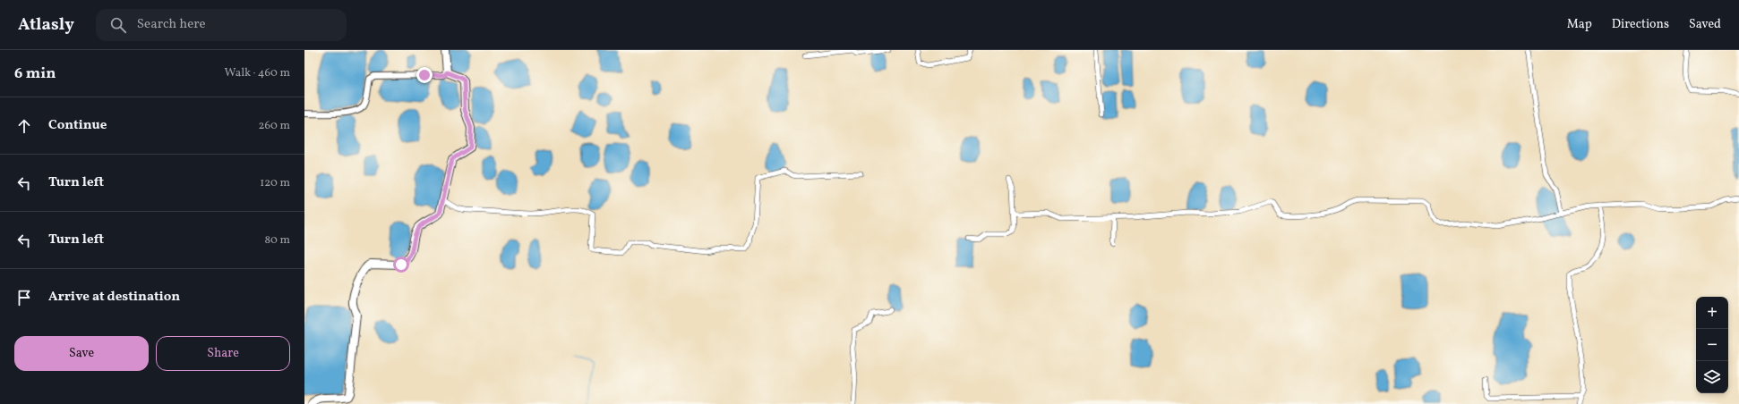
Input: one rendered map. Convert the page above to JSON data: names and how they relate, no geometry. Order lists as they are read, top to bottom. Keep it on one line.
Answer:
{"page":{"header":"Atlasly","search":"Search here","nav":["Map","Directions","Saved"],"heading":["6 min","Walk · 460 m"],"list":[["Continue","260 m"],["Turn left","120 m"],["Turn left","80 m"],"Arrive at destination"],"map_buttons":["+","−"],"buttons":["Save","Share"]}}
